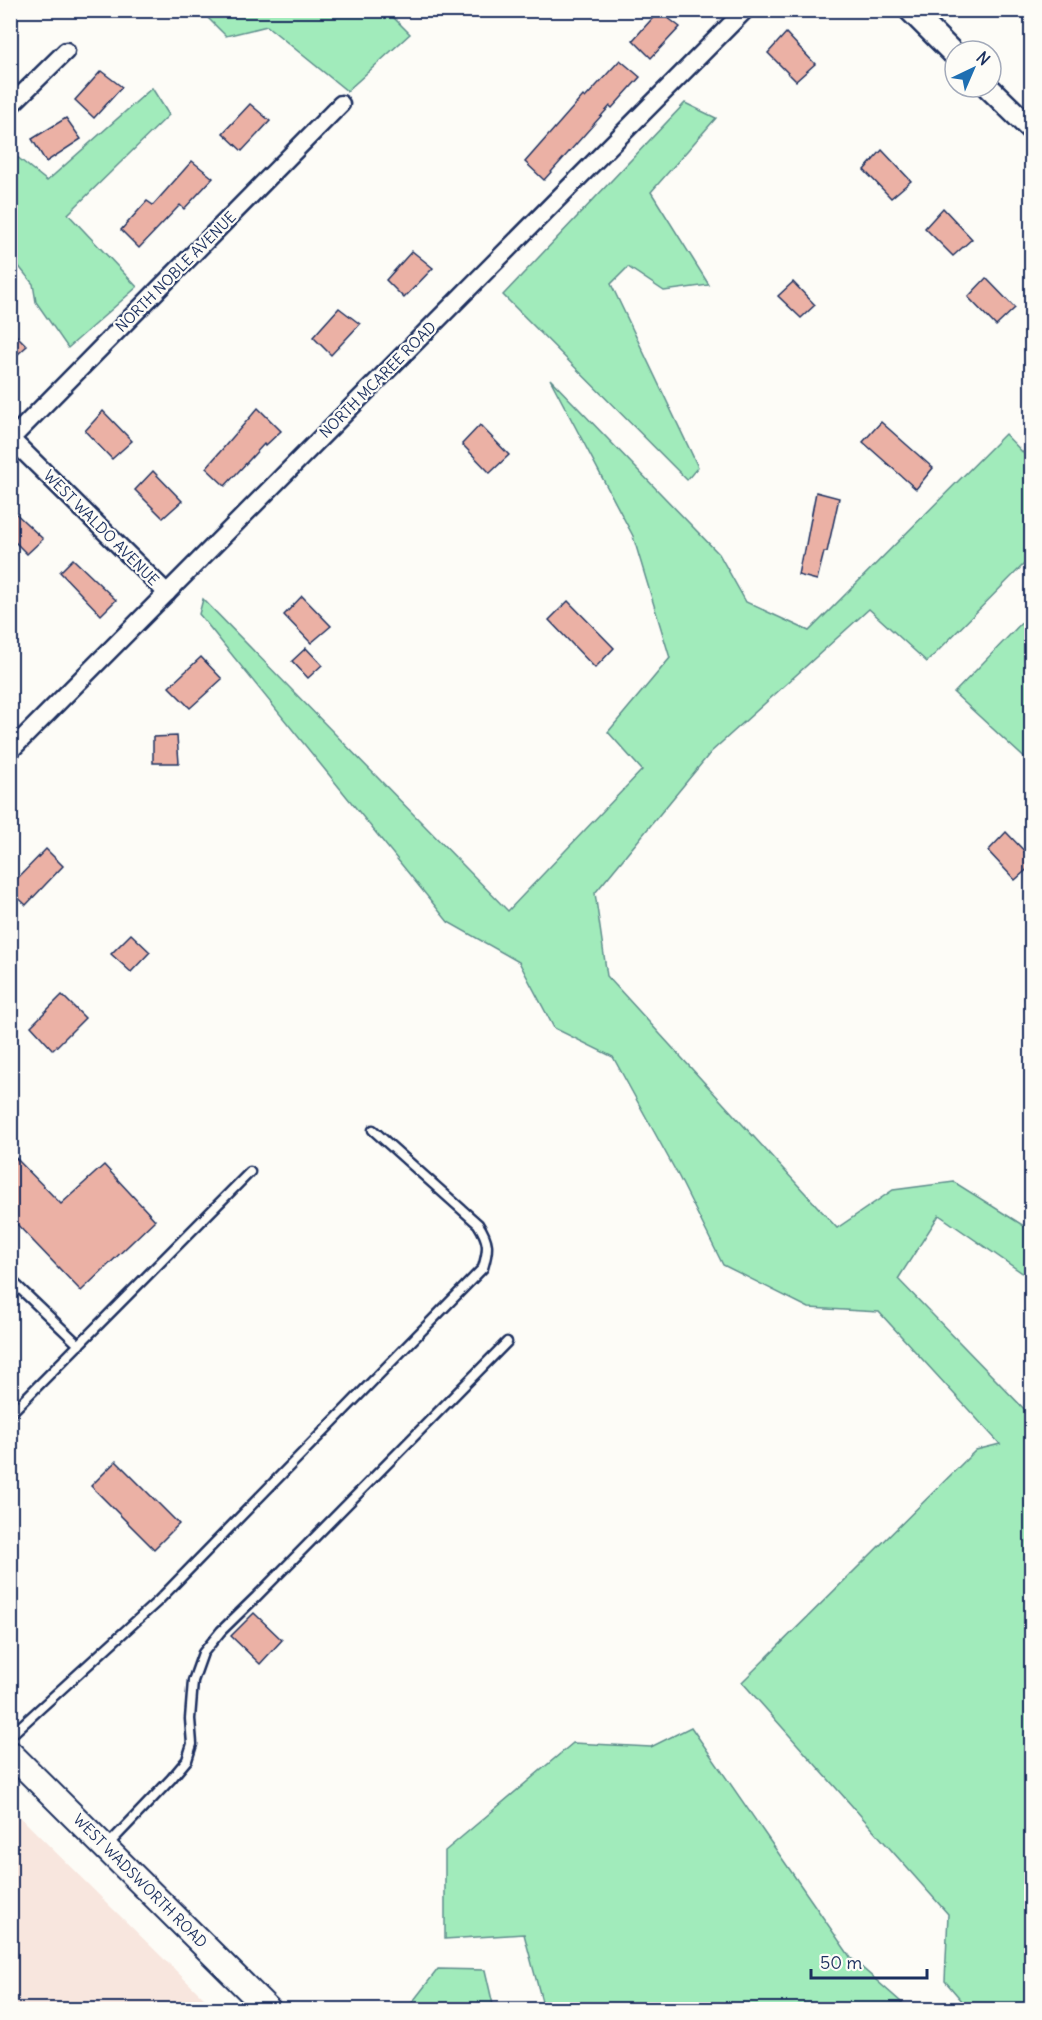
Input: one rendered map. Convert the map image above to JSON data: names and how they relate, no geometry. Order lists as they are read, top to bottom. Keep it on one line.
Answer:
{"streets":{"main road":["WEST WADSWORTH ROAD"],"street":["NORTH NOBLE AVENUE","NORTH MCAREE ROAD","WEST WALDO AVENUE"]},"crossings":[["NORTH NOBLE AVENUE","WEST WALDO AVENUE"],["NORTH MCAREE ROAD","WEST WALDO AVENUE"]],"scale_bar":"50 m","north":"top right"}
